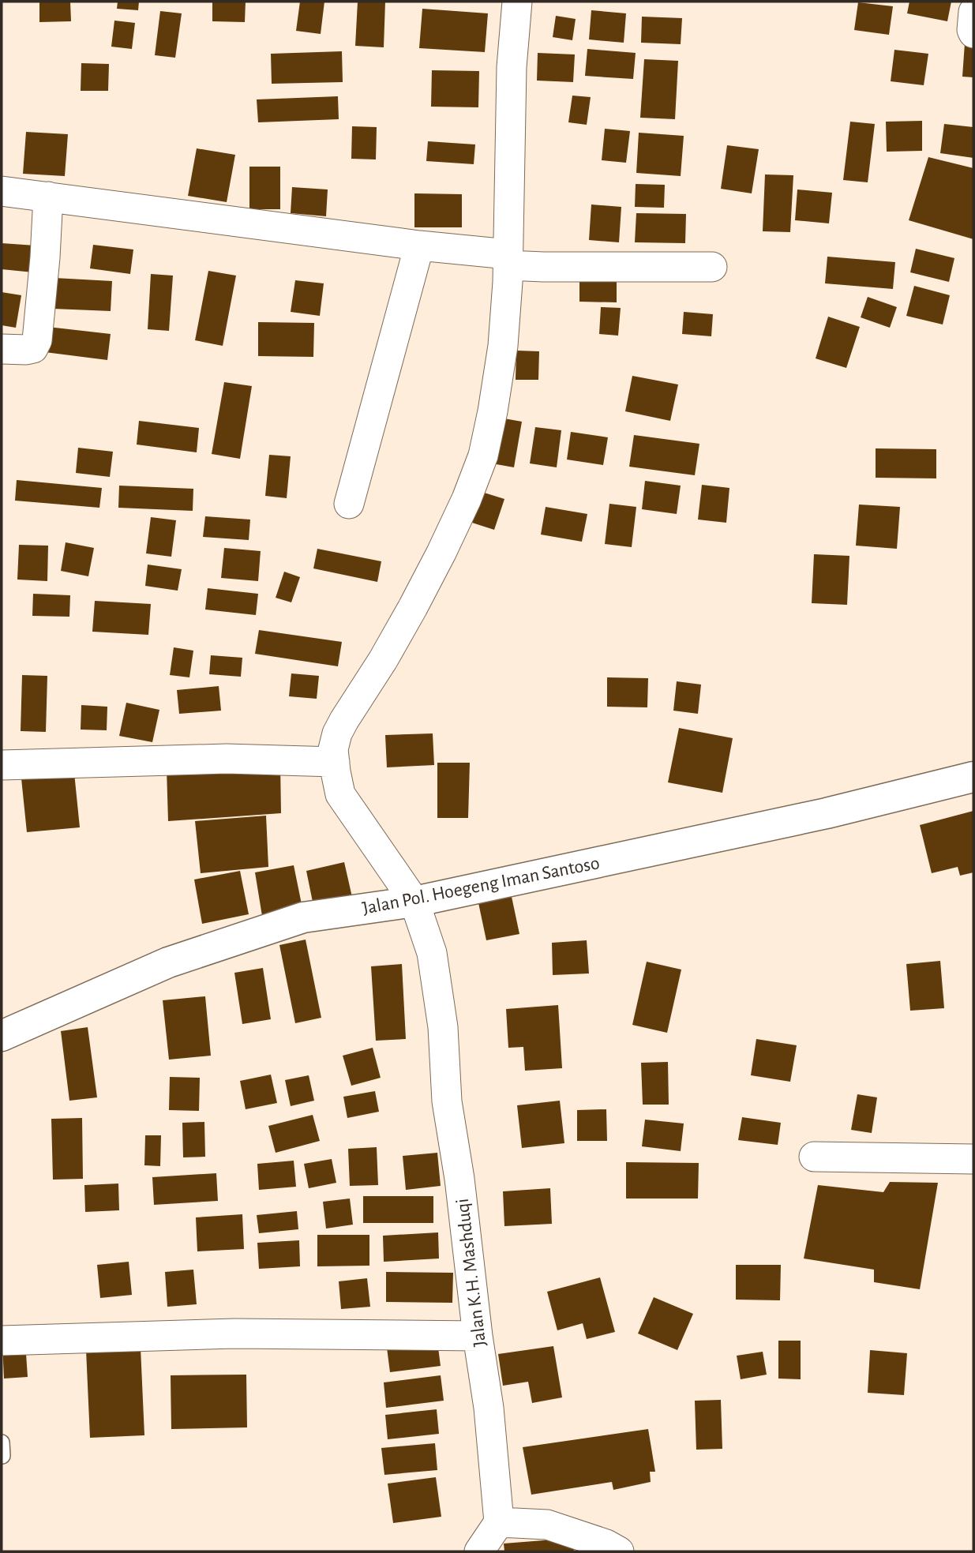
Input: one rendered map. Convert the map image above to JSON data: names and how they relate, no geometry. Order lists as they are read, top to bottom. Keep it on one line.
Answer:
{"streets":{"street":["Jalan Pol. Hoegeng Iman Santoso","Jalan K.H. Mashduqi"]},"crossings":[["Jalan Pol. Hoegeng Iman Santoso","Jalan K.H. Mashduqi"]]}
